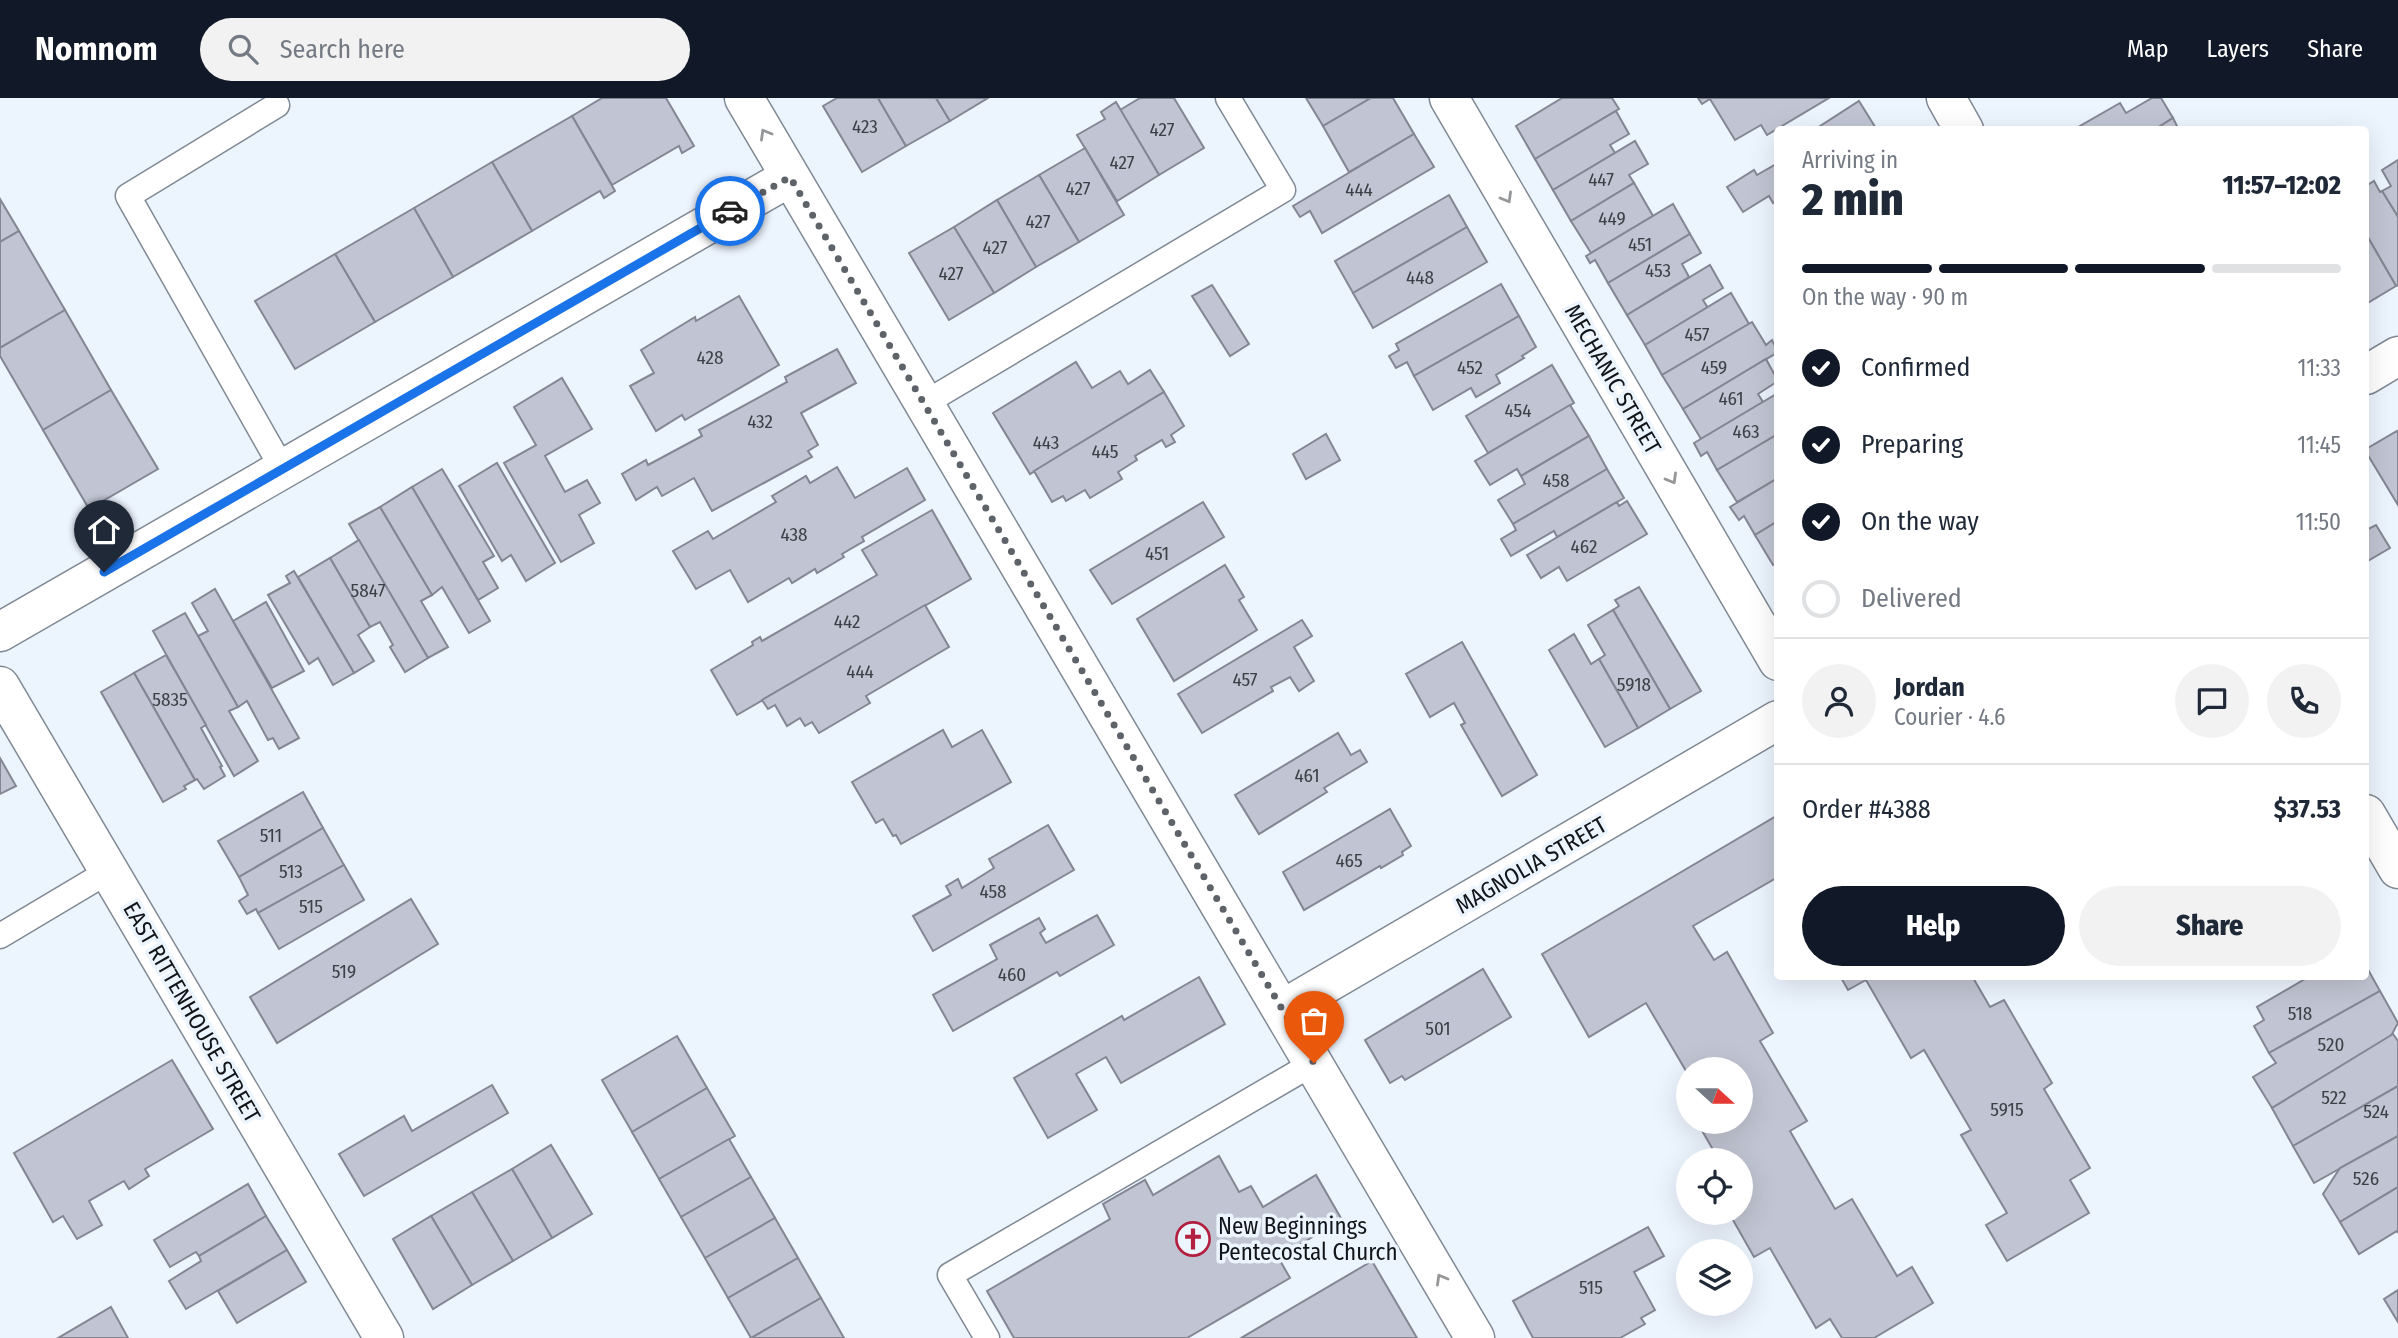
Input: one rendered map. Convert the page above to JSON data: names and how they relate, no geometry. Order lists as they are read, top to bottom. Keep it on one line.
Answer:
{"streets":{"street":["MECHANIC STREET","MAGNOLIA STREET","EAST RITTENHOUSE STREET"]},"one_way":["MECHANIC STREET"],"places":{"church":["New Beginnings Pentecostal Church"]},"house_numbers":["423","427","427","447","427","444","449","427","451","427","453","427","448","457","428","452","459","461","454","432","463","443","445","458","438","462","451","5847","442","444","457","5918","5835","461","511","465","513","458","515","519","460","518","501","520","522","5915","524","526","515"],"north":"right","page":{"header":"Nomnom","search":"Search here","nav":["Map","Layers","Share"],"heading":["2 min","Arriving in","11:57–12:02"],"panel":["Jordan","Courier · 4.6","Order #4388","$37.53"],"bar":"On the way · 90 m","list":[["Confirmed","11:33"],["Preparing","11:45"],["On the way","11:50"],"Delivered"],"buttons":["Help","Share"]}}
